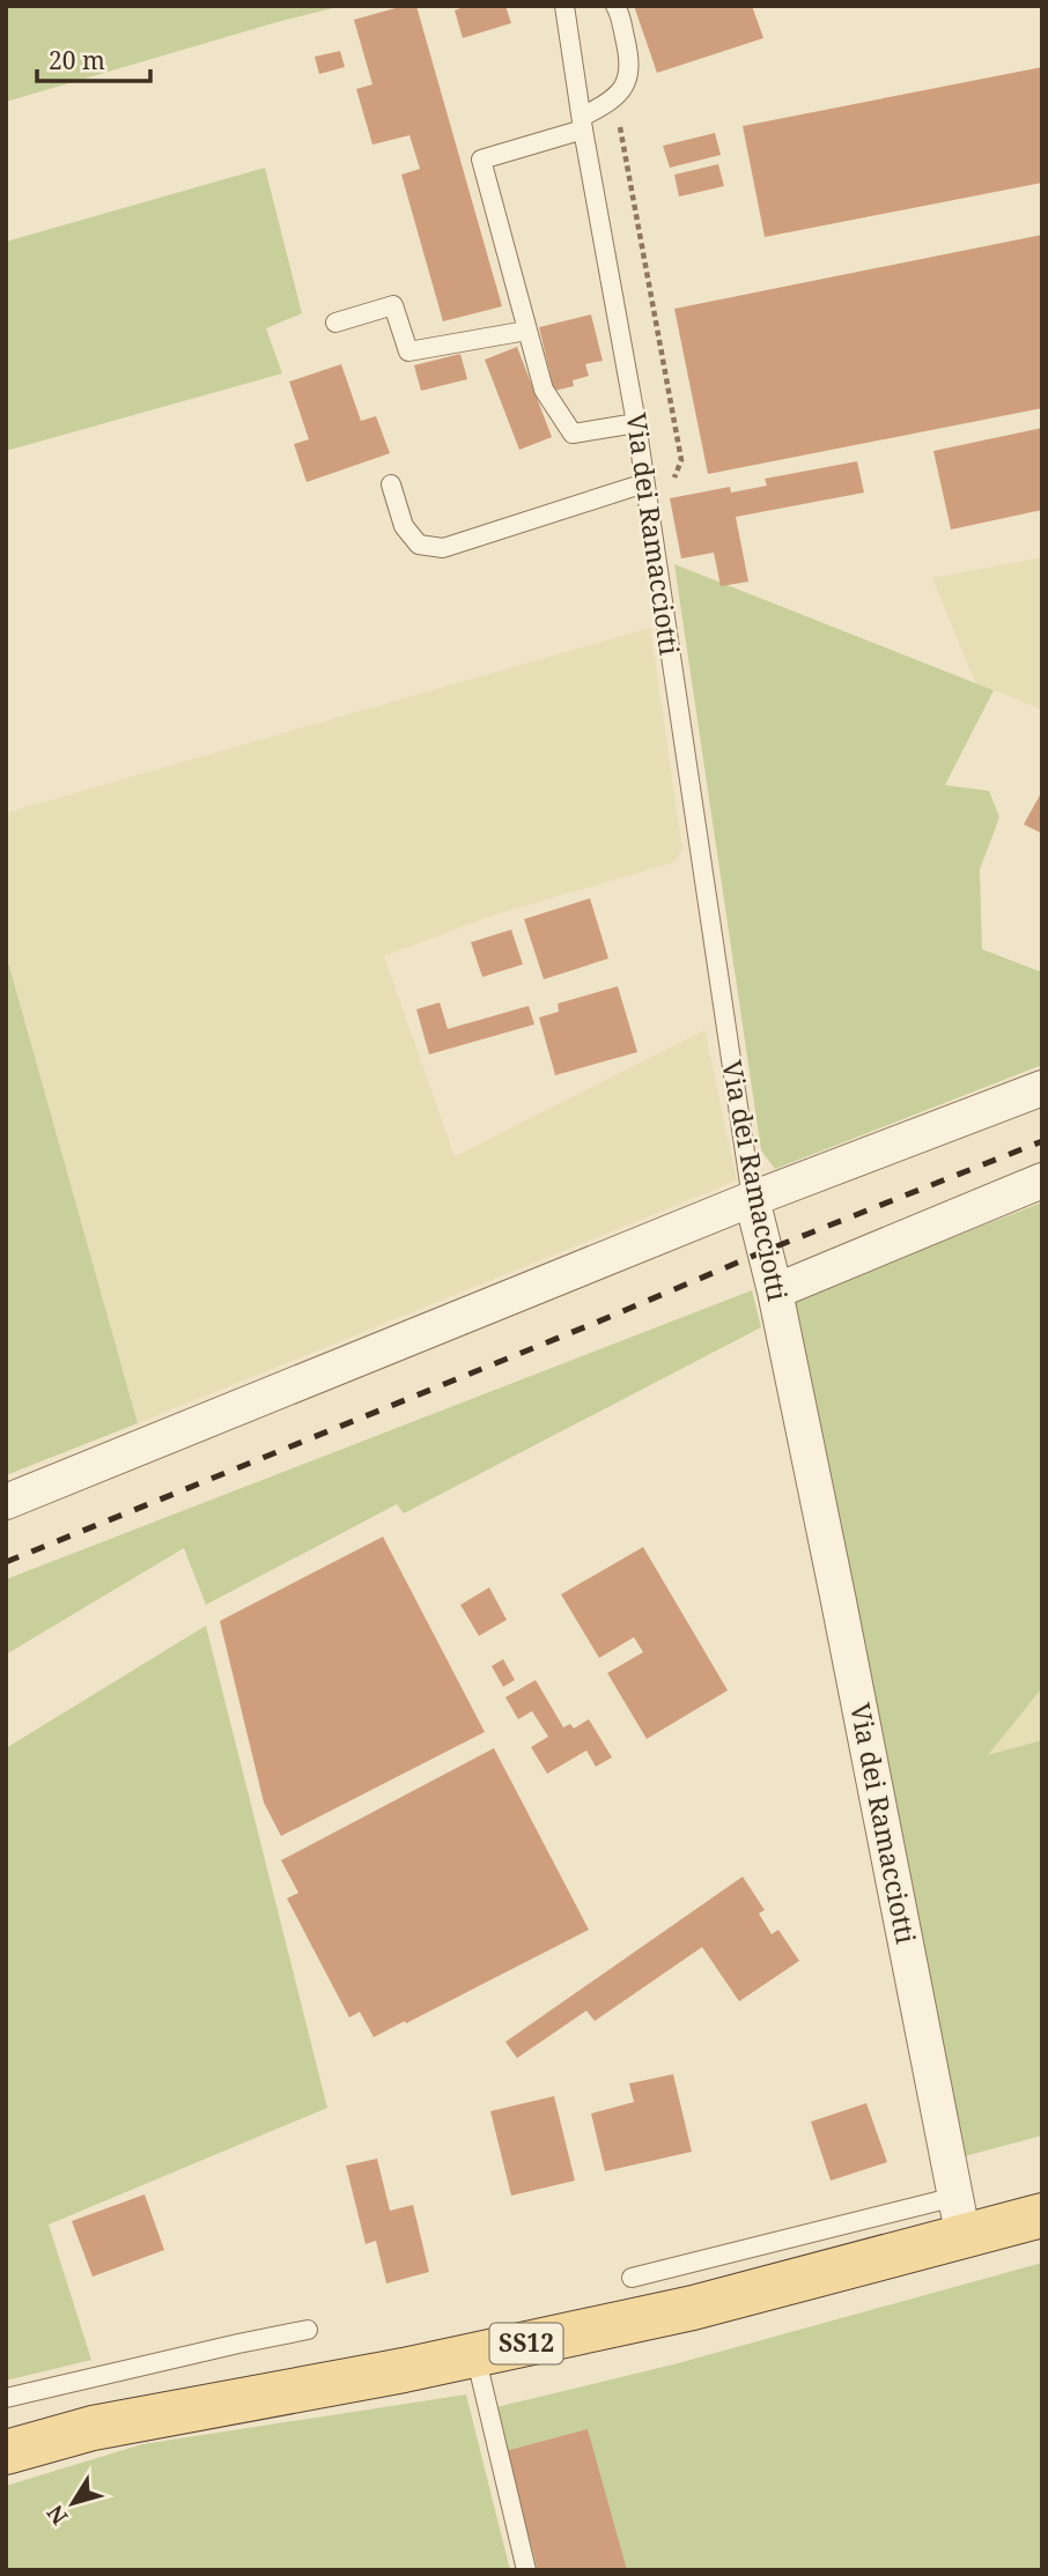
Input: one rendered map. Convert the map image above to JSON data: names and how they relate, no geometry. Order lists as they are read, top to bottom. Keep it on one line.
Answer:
{"streets":{"main road":["SS12"],"street":["Via dei Ramacciotti"]},"crossings":[["Via dei Ramacciotti","SS12"]],"scale_bar":"20 m","north":"bottom left"}
